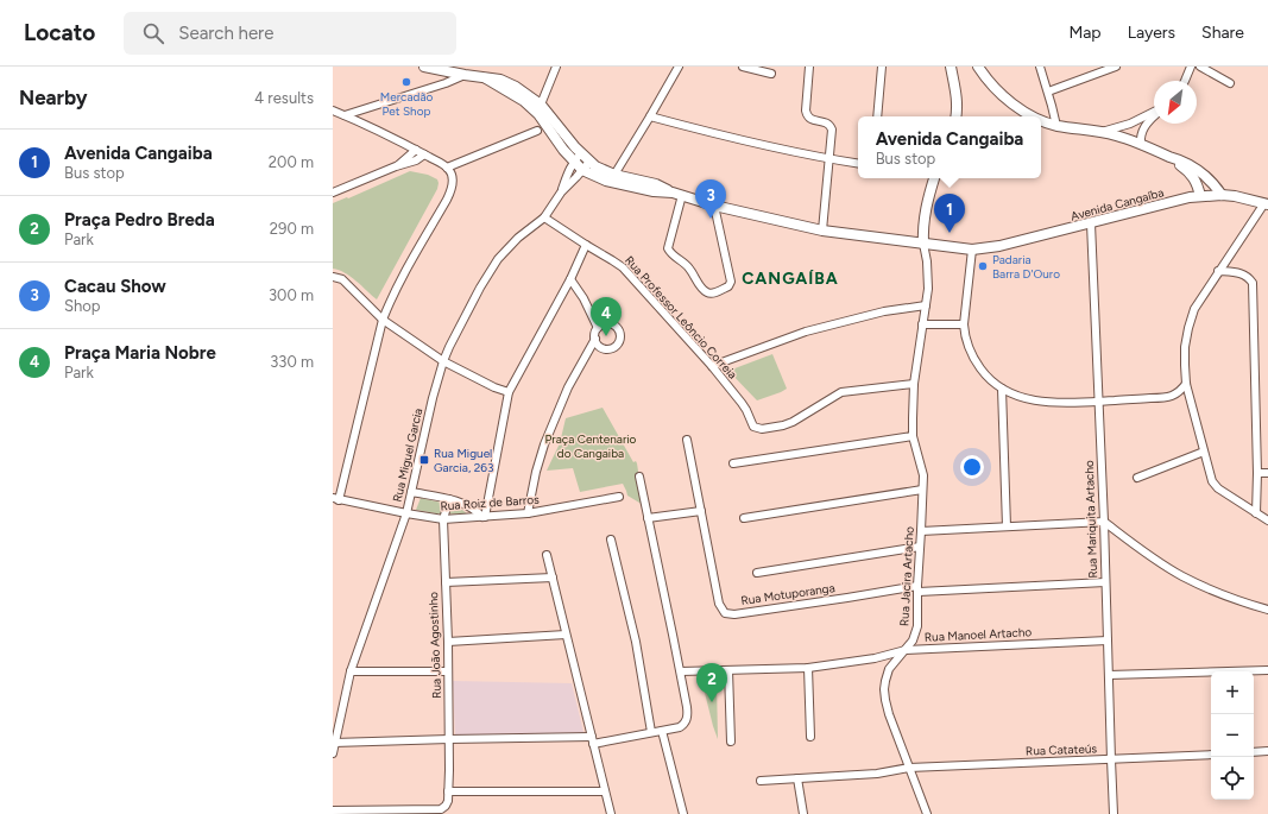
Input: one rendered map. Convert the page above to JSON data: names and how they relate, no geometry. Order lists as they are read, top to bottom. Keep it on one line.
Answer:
{"streets":{"main road":["Avenida Cangaíba"],"street":["Rua Professor Leôncio Correia","Rua Miguel Garcia","Rua Roiz de Barros","Rua Mariquita Artacho","Rua Jacira Artacho","Rua Motuporanga","Rua Manoel Artacho","Rua João Agostinho","Rua Catateús"]},"crossings":[["Avenida Cangaíba","Rua Mariquita Artacho"],["Avenida Cangaíba","Rua Jacira Artacho"],["Rua Professor Leôncio Correia","Rua Miguel Garcia"],["Rua Professor Leôncio Correia","Rua Jacira Artacho"],["Rua Miguel Garcia","Rua Roiz de Barros"],["Rua Roiz de Barros","Rua João Agostinho"],["Rua Mariquita Artacho","Rua Manoel Artacho"],["Rua Mariquita Artacho","Rua Catateús"],["Rua Jacira Artacho","Rua Motuporanga"],["Rua Jacira Artacho","Rua Manoel Artacho"],["Rua Jacira Artacho","Rua Catateús"]],"districts":["CANGAÍBA"],"parks":["Praça Centenario do Cangaiba"],"places":{"other":["Mercadão Pet Shop","Padaria Barra D'Ouro"],"transit":["Rua Miguel Garcia, 263"]},"north":"bottom left","page":{"header":"Locato","search":"Search here","nav":["Map","Layers","Share"],"heading":["Nearby","4 results"],"popup":["Avenida Cangaiba","Bus stop"],"list":[{"mark":"1","name":"Avenida Cangaiba","note":"Bus stop","value":"200 m"},{"mark":"2","name":"Praça Pedro Breda","note":"Park","value":"290 m"},{"mark":"3","name":"Cacau Show","note":"Shop","value":"300 m"},{"mark":"4","name":"Praça Maria Nobre","note":"Park","value":"330 m"}],"pins":["3","1","4","2"],"map_buttons":["+","−"]}}
